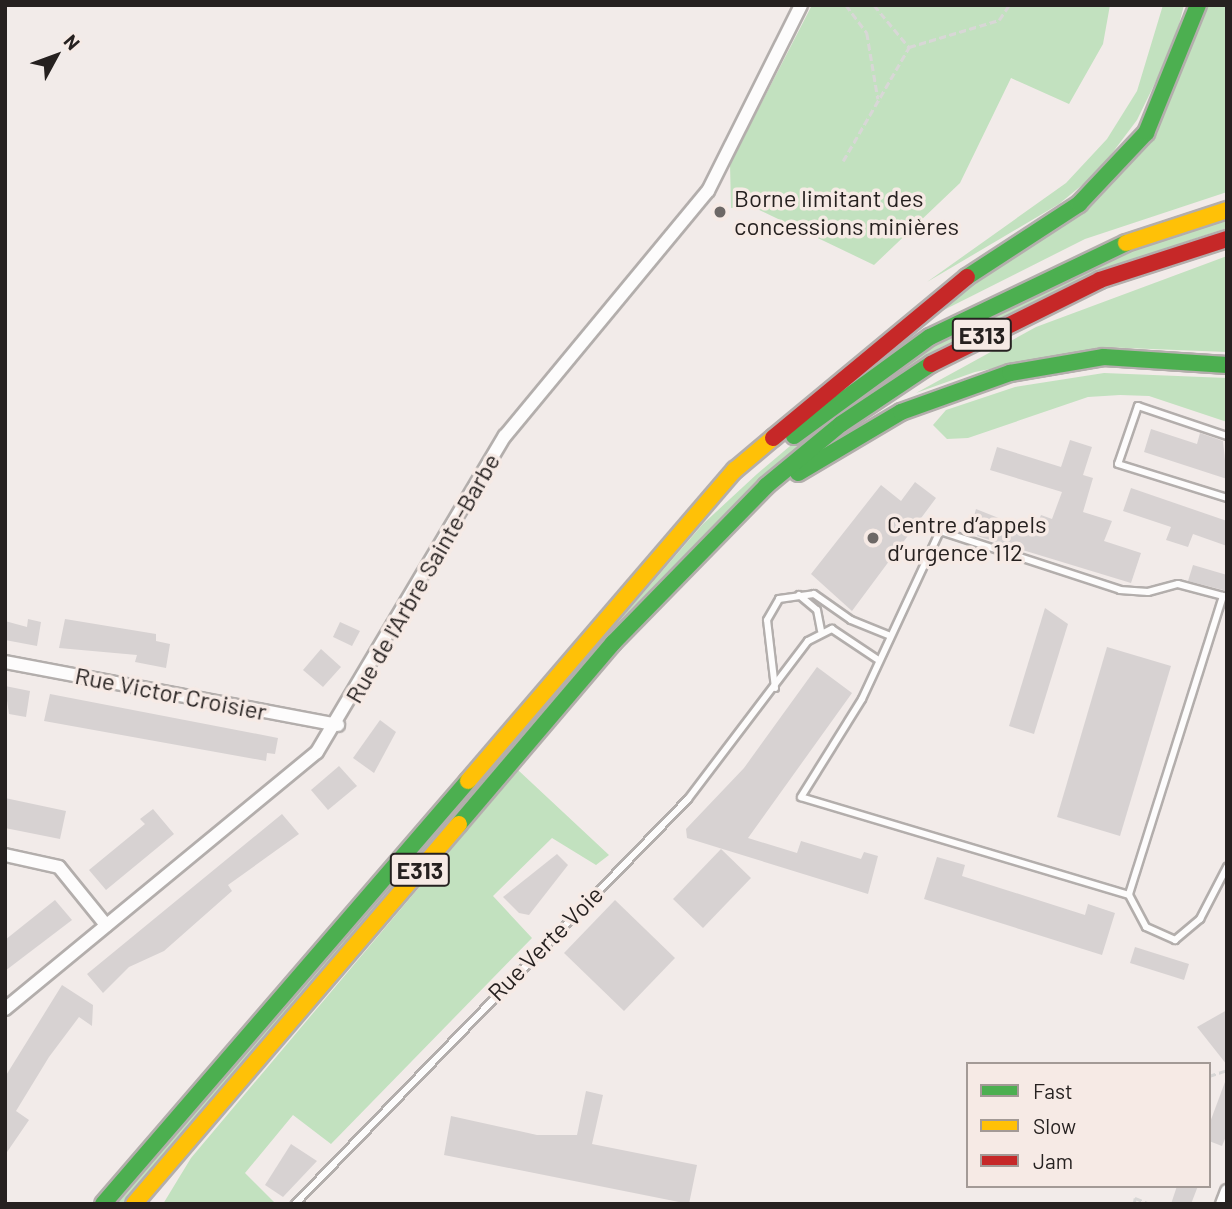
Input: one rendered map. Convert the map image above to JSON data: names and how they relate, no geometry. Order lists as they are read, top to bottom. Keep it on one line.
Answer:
{"streets":{"highway":["E313"],"street":["Rue de l'Arbre Sainte-Barbe","Rue Victor Croisier"],"lane":["Rue Verte Voie"]},"crossings":[["Rue de l'Arbre Sainte-Barbe","Rue Victor Croisier"]],"places":["Borne limitant des concessions minières","Centre d’appels d’urgence 112"],"legend":["Fast","Slow","Jam"],"north":"top right"}
